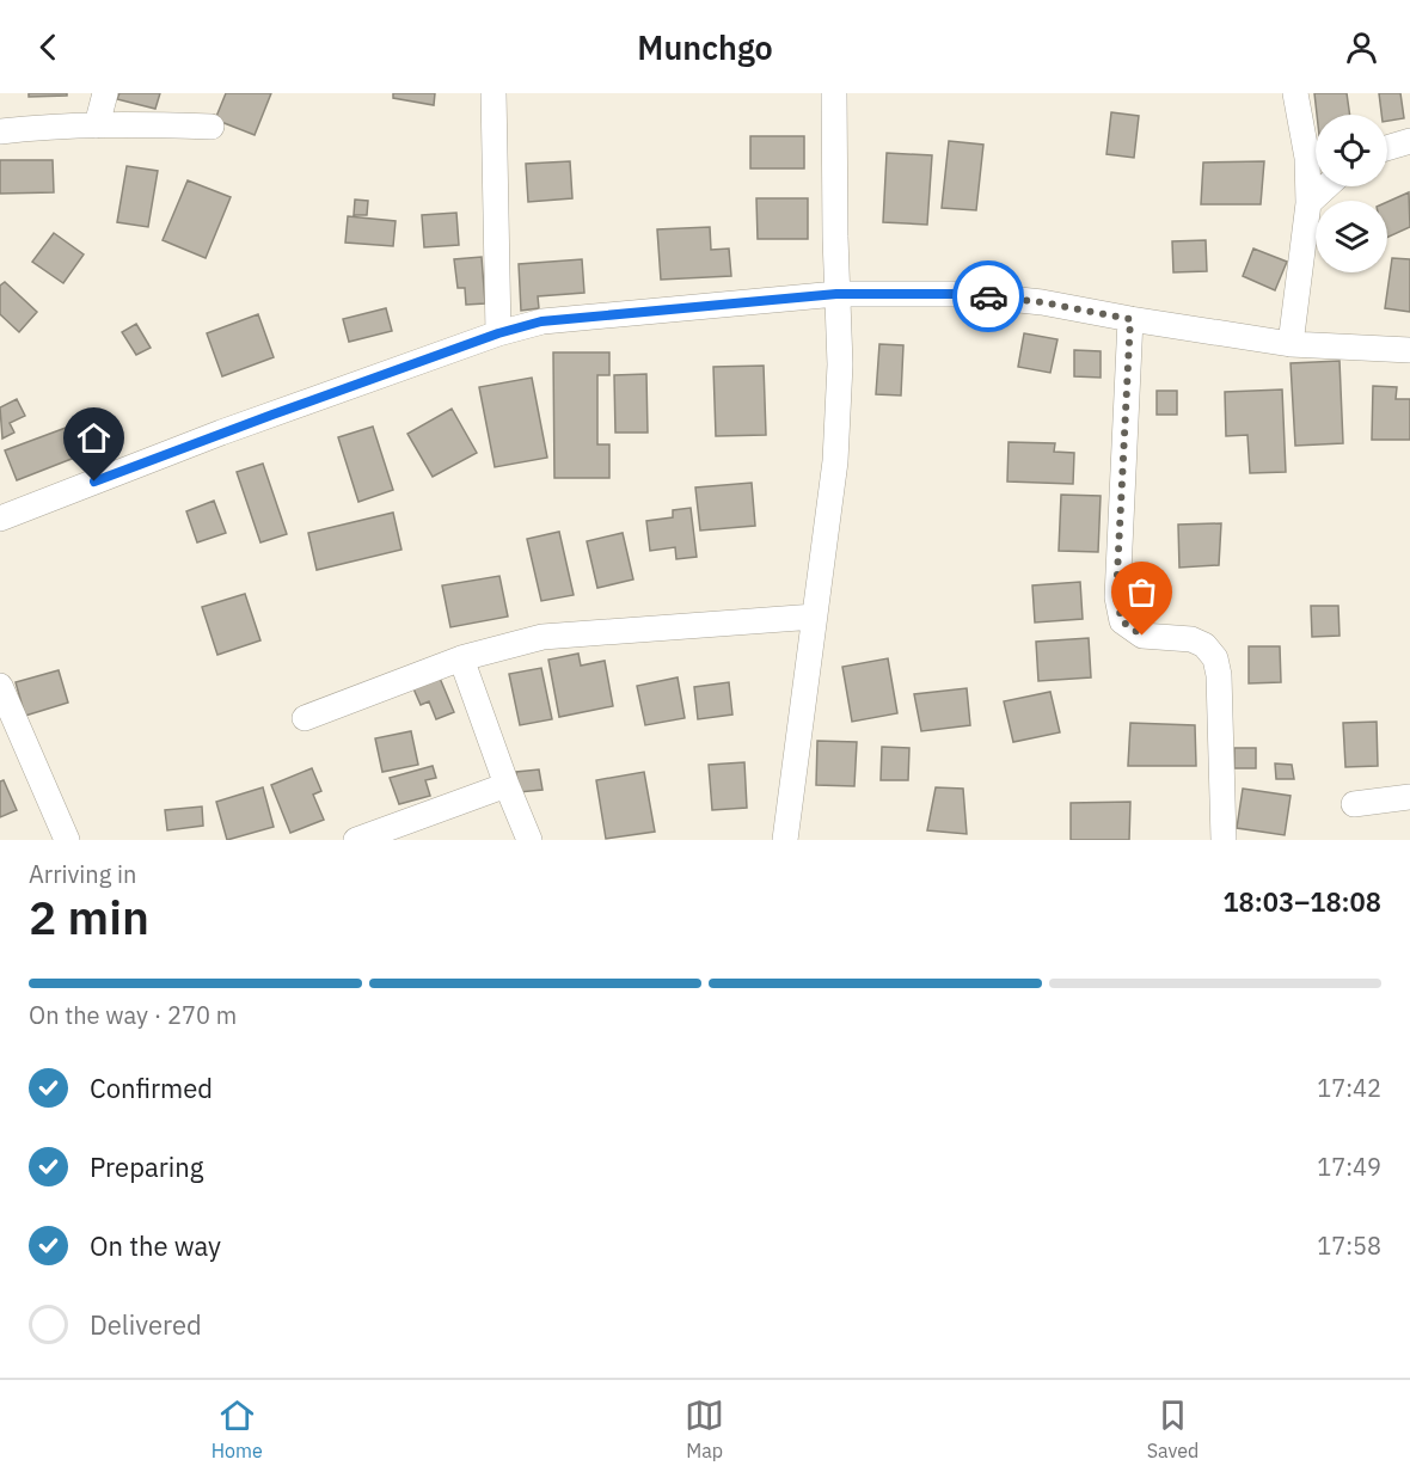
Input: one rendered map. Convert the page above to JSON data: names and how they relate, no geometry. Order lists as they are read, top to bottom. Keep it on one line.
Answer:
{"page":{"header":"Munchgo","heading":["2 min","Arriving in","18:03–18:08"],"bar":"On the way · 270 m","list":[["Confirmed","17:42"],["Preparing","17:49"],["On the way","17:58"],"Delivered"],"tabs":["Home","Map","Saved"]}}
